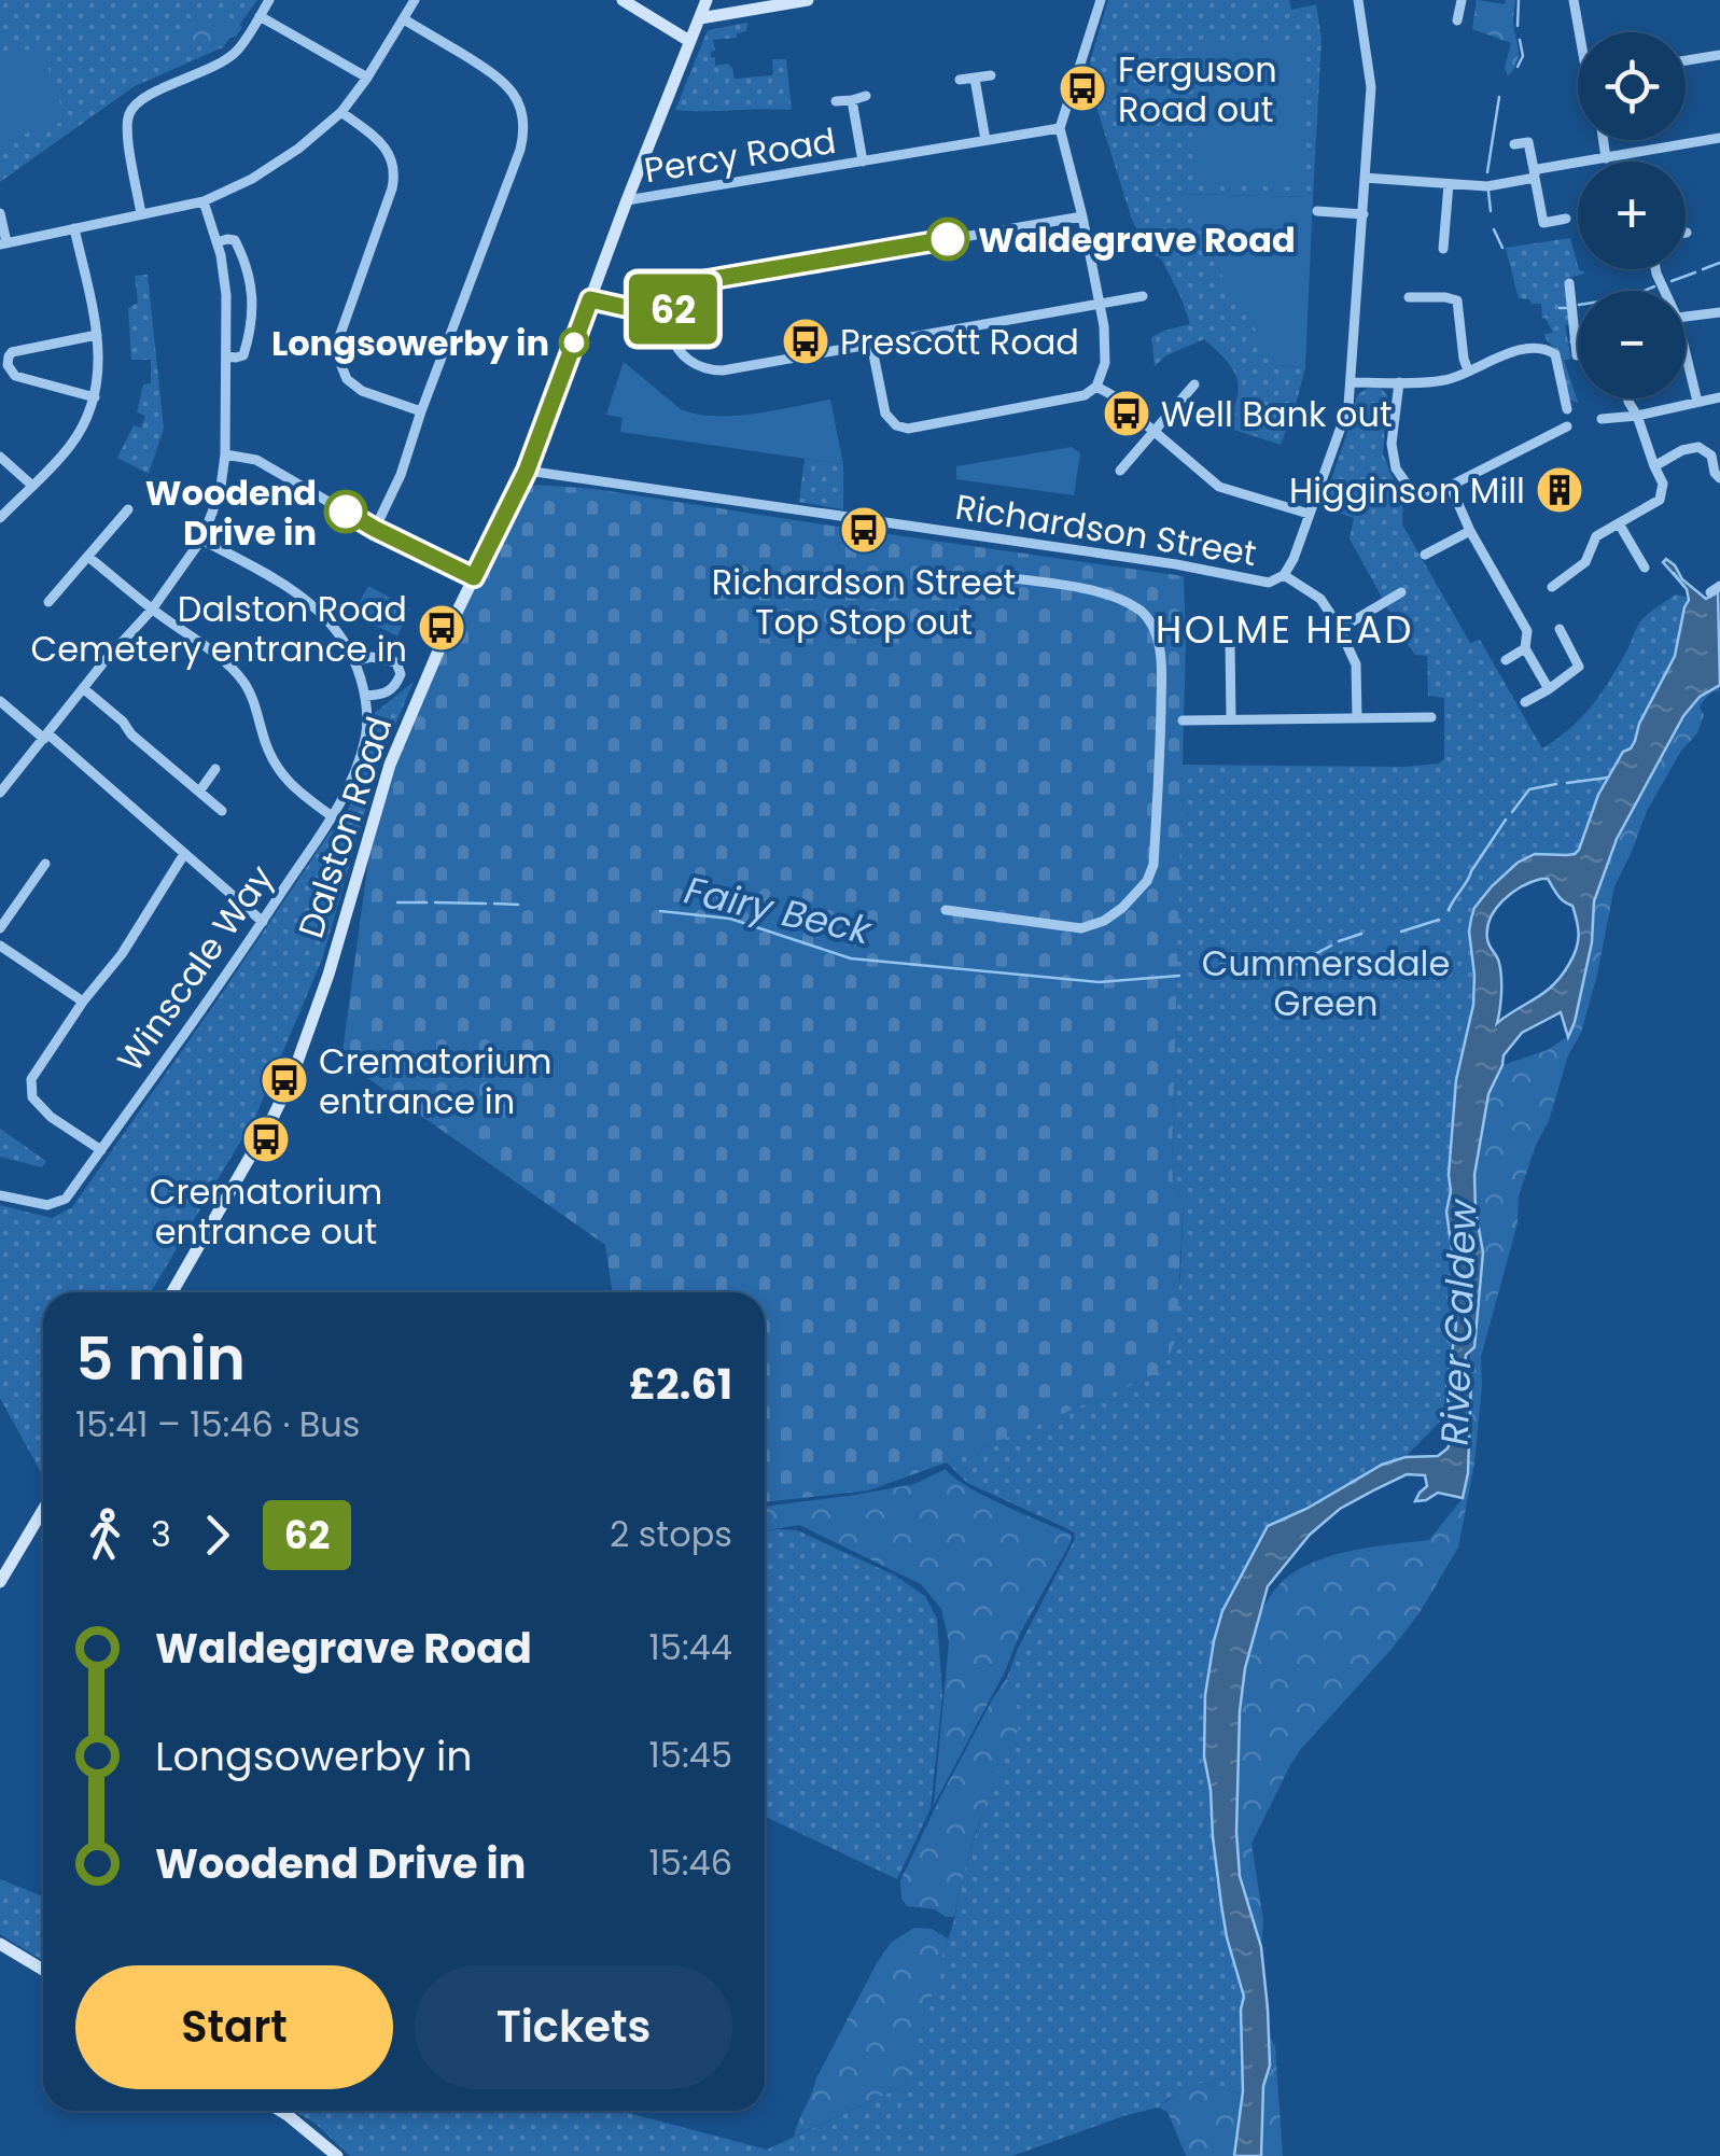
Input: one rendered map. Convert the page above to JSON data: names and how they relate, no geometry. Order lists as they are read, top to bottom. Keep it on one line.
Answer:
{"streets":{"main road":["Dalston Road"],"street":["Percy Road","Richardson Street","Winscale Way"]},"crossings":[["Percy Road","Dalston Road"],["Richardson Street","Dalston Road"]],"districts":["HOLME HEAD"],"water":["Fairy Beck","River Caldew"],"parks":["Cummersdale Green"],"places":{"bus stop":["Ferguson Road out","Prescott Road","Well Bank out","Richardson Street Top Stop out","Dalston Road Cemetery entrance in","Crematorium entrance in","Crematorium entrance out"],"other":["Waldegrave Road","Longsowerby in","Woodend Drive in"],"building":["Higginson Mill"]},"lines":["bus line 62"],"page":{"on_map":"62","map_buttons":["+","−"],"heading":["5 min","15:41 – 15:46 · Bus","£2.61"],"legs":["3","62","2 stops"],"list":[{"name":"Waldegrave Road","value":"15:44"},{"name":"Longsowerby in","value":"15:45"},{"name":"Woodend Drive in","value":"15:46"}],"buttons":["Start","Tickets"]}}
